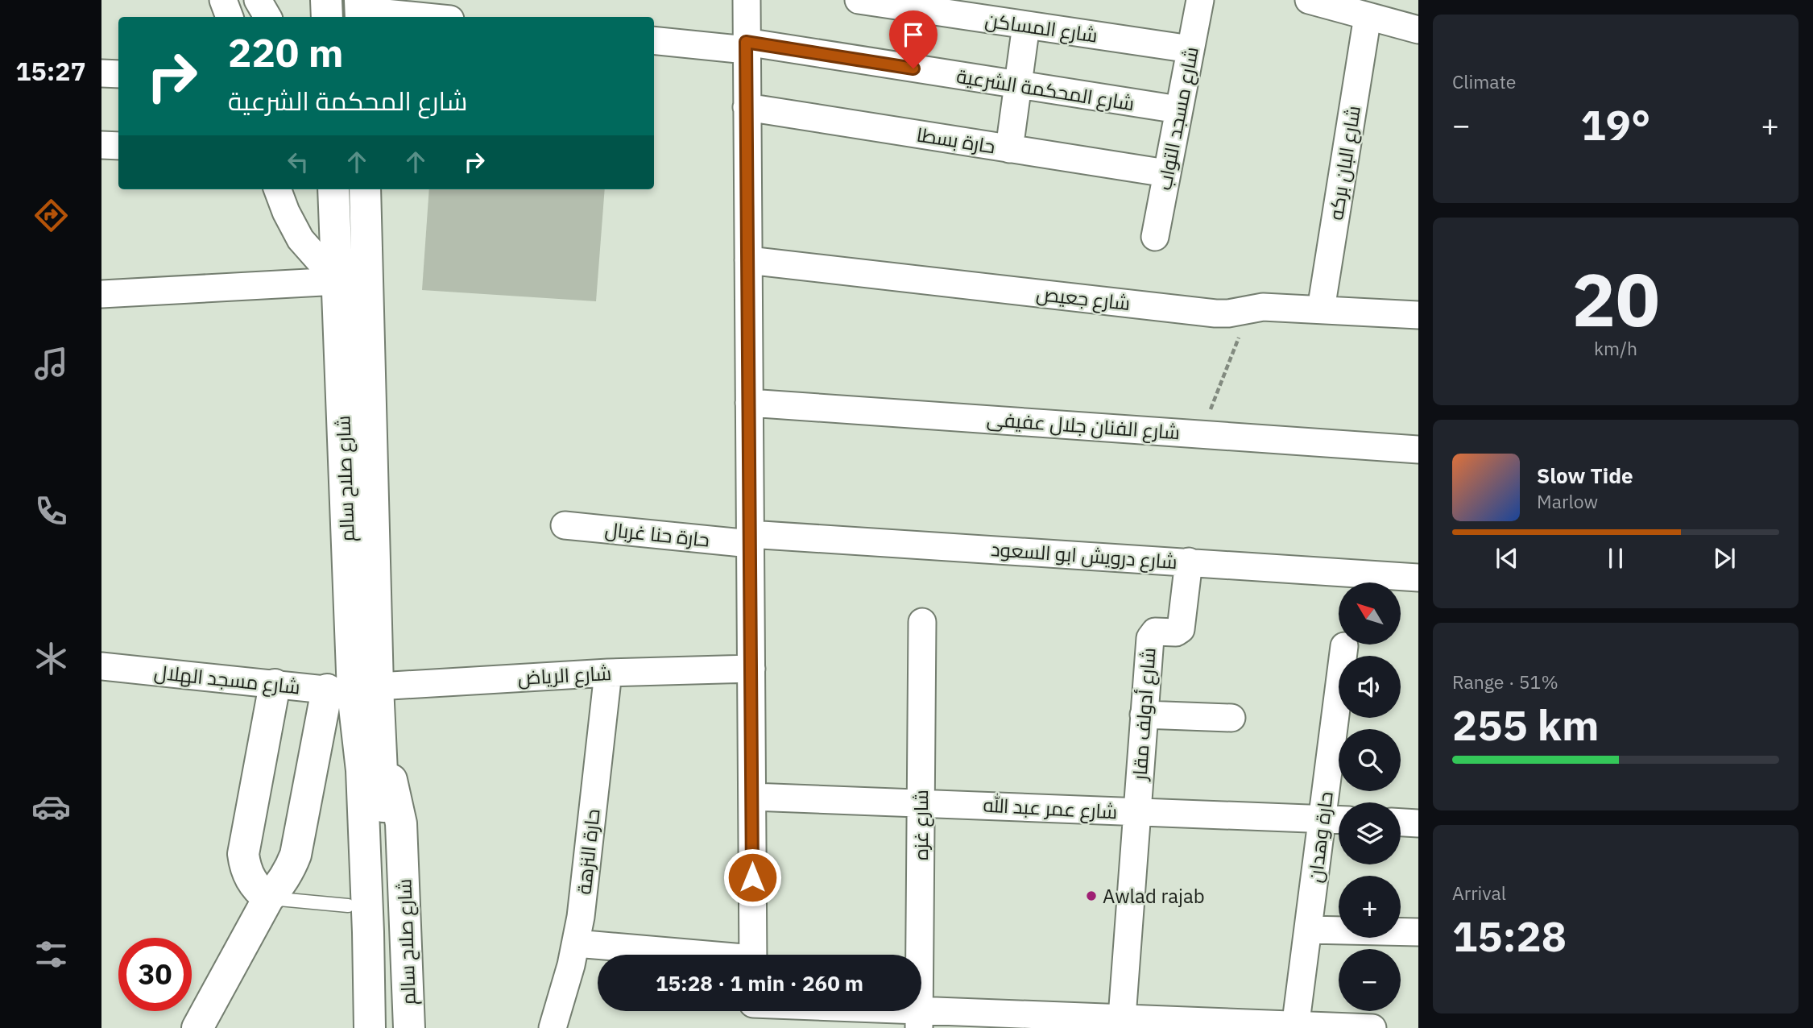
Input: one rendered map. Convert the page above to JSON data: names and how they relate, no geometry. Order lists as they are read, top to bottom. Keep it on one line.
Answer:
{"streets":{"street":["شارع المساكن","شارع المحكمة الشرعية","شارع مسجد التواب","حارة بسطا","شارع البان بركه","شارع جعيص","شارع الفنان جلال عفيفى","شارع صلاح سالم","حارة حنا غربال","شارع درويش ابو السعود","شارع الرياض","شارع مسجد الهلال","شارع أدولف مقار","شارع عمر عبد الله","شارع غزه","حارة وهدان","حارة النزهة"]},"crossings":[["شارع المساكن","شارع مسجد التواب"],["شارع المحكمة الشرعية","شارع مسجد التواب"],["شارع مسجد التواب","حارة بسطا"],["شارع البان بركه","شارع جعيص"],["شارع صلاح سالم","شارع الرياض"],["شارع صلاح سالم","شارع مسجد الهلال"],["حارة حنا غربال","شارع درويش ابو السعود"],["شارع درويش ابو السعود","شارع أدولف مقار"],["شارع الرياض","شارع مسجد الهلال"],["شارع الرياض","حارة النزهة"],["شارع أدولف مقار","شارع عمر عبد الله"],["شارع عمر عبد الله","شارع غزه"],["شارع عمر عبد الله","حارة وهدان"]],"places":["Awlad rajab"],"north":"top left","page":{"tabs":"15:27","tile":["Climate",["20","km/h"],["Range · 51%","255 km"],["Arrival","15:28"]],"turn":["220 m","شارع المحكمة الشرعية"],"heat":["−","19°","+"],"song":["Slow Tide","Marlow"],"map_buttons":["+","−"],"limit":"30","trip":"15:28 · 1 min · 260 m"}}
